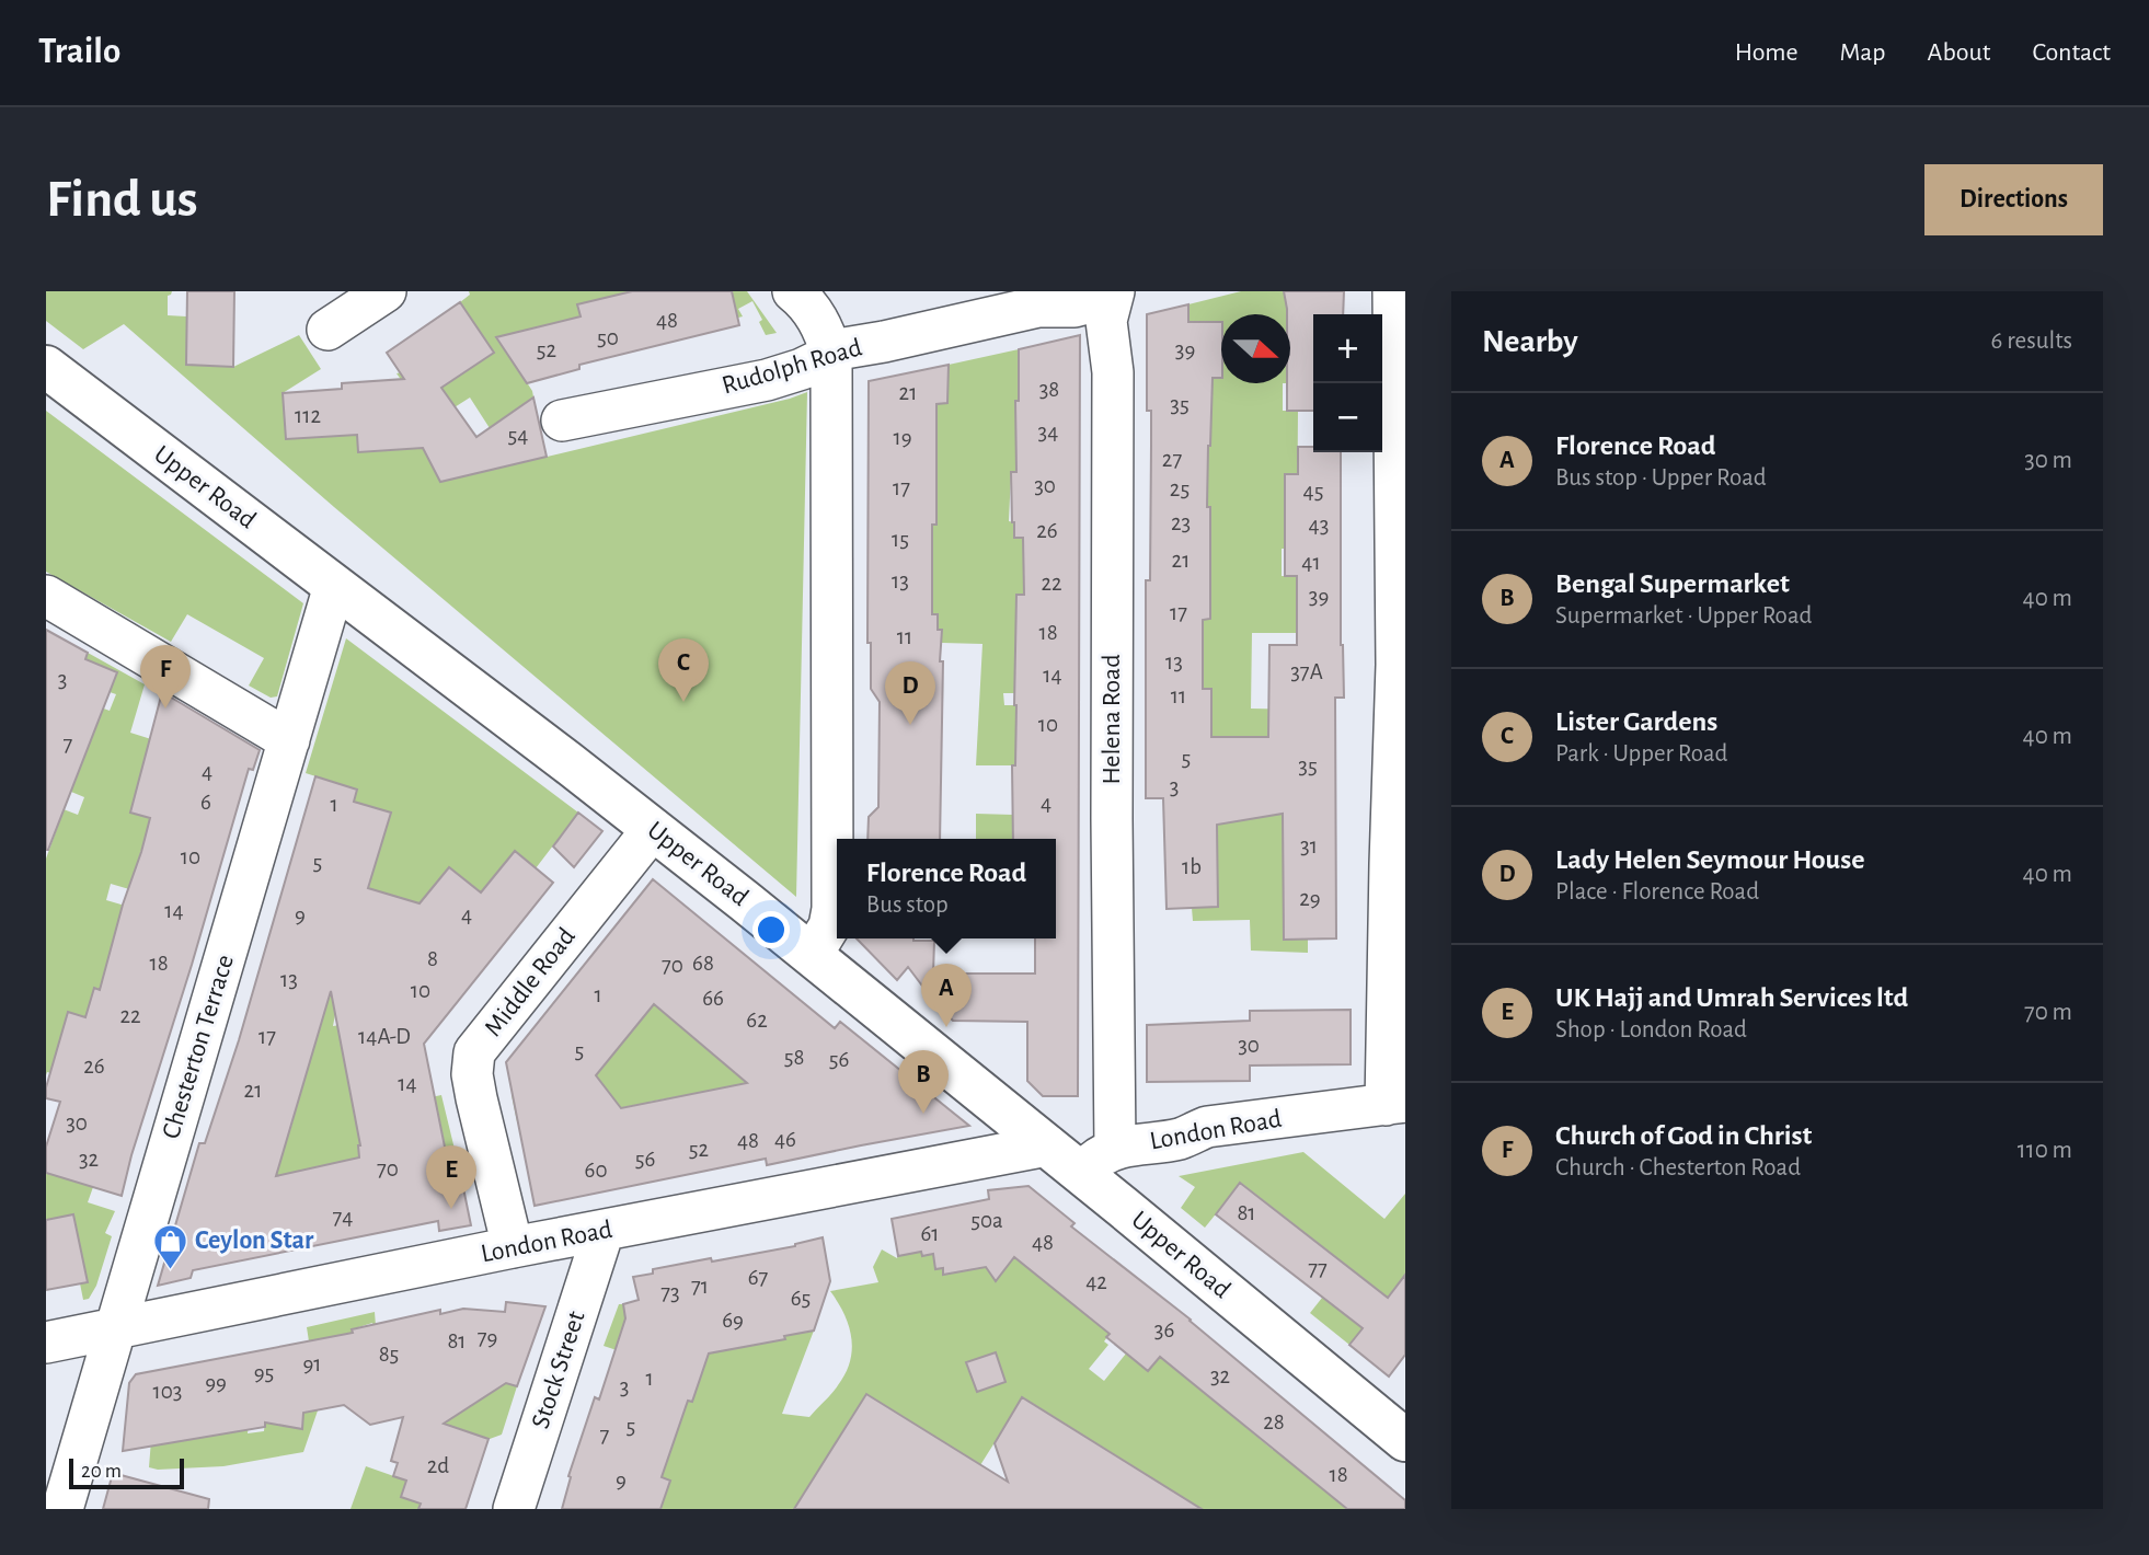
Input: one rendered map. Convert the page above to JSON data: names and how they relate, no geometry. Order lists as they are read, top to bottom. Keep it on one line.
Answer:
{"streets":{"street":["Rudolph Road","Upper Road","Helena Road","Middle Road","Chesterton Terrace","London Road","Stock Street"]},"crossings":[["Rudolph Road","Helena Road"],["Upper Road","Middle Road"],["Upper Road","Chesterton Terrace"],["Upper Road","London Road"],["Helena Road","London Road"],["Middle Road","London Road"],["Chesterton Terrace","London Road"],["London Road","Stock Street"]],"places":{"shop":["Ceylon Star"]},"house_numbers":["48","50","52","39","38","21","35","112","34","54","19","27","30","17","25","45","23","43","26","15","21","41","13","22","39","17","18","11","13","37A","14","3","11","10","7","5","35","4","3","6","4","1","31","10","5","1b","29","14","9","4","8","18","68","70","13","10","1","66","22","62","17","14A-D","30","5","58","56","26","14","21","30","46","48","52","32","56","70","60","81","74","50a","61","48","77","67","42","71","73","65","69","36","79","81","85","91","95","32","1","99","3","103","28","5","7","2d","18","9"],"scale_bar":"20 m","north":"right","page":{"header":"Trailo","nav":["Home","Map","About","Contact"],"buttons":"Directions","title":"Find us","heading":["Nearby","6 results"],"map_buttons":["+","−"],"list":[{"mark":"A","name":"Florence Road","note":"Bus stop · Upper Road","value":"30 m"},{"mark":"B","name":"Bengal Supermarket","note":"Supermarket · Upper Road","value":"40 m"},{"mark":"C","name":"Lister Gardens","note":"Park · Upper Road","value":"40 m"},{"mark":"D","name":"Lady Helen Seymour House","note":"Place · Florence Road","value":"40 m"},{"mark":"E","name":"UK Hajj and Umrah Services ltd","note":"Shop · London Road","value":"70 m"},{"mark":"F","name":"Church of God in Christ","note":"Church · Chesterton Road","value":"110 m"}],"pins":["C","F","D","A","B","E"],"popup":["Florence Road","Bus stop"],"scale":"20 m"}}
